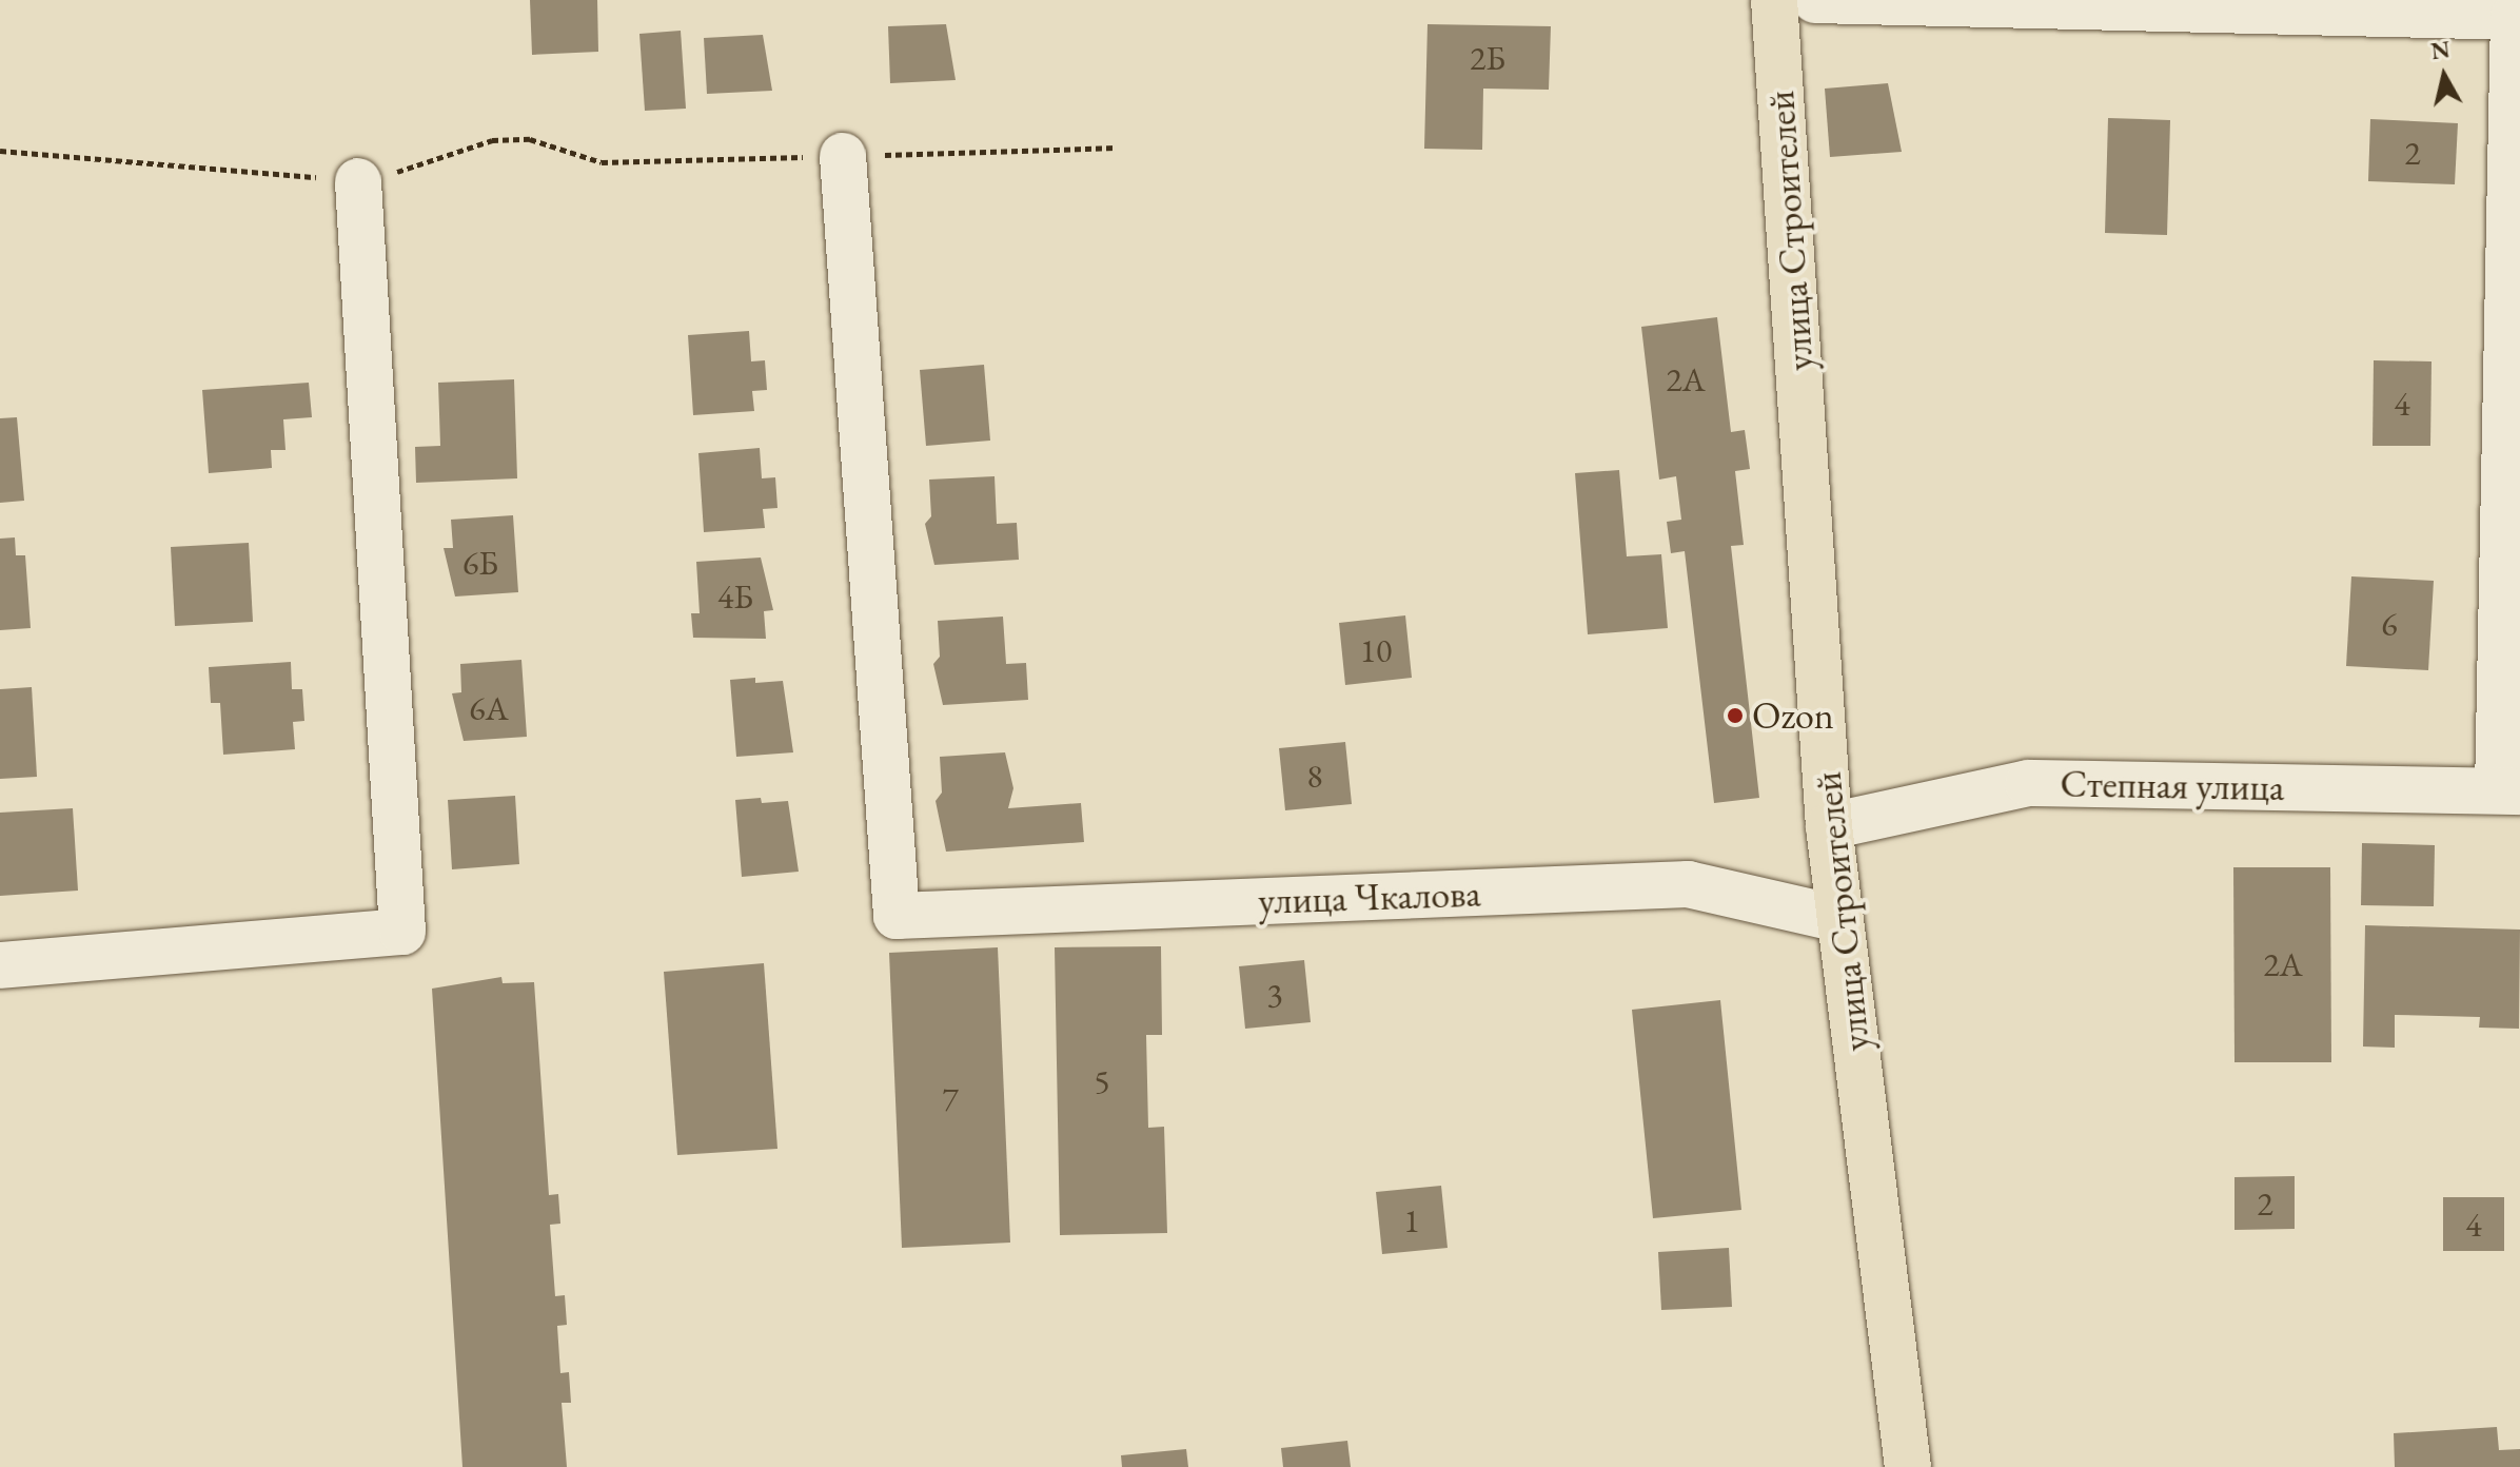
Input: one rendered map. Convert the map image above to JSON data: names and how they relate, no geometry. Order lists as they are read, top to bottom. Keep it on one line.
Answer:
{"streets":{"main road":["улица Строителей"],"street":["Степная улица","улица Чкалова"]},"crossings":[["улица Строителей","Степная улица"],["улица Строителей","улица Чкалова"]],"places":["Ozon"],"house_numbers":["2Б","2","2А","4","6Б","4Б","6","10","6А","8","2А","3","5","7","2","1","4"],"north":"top"}
